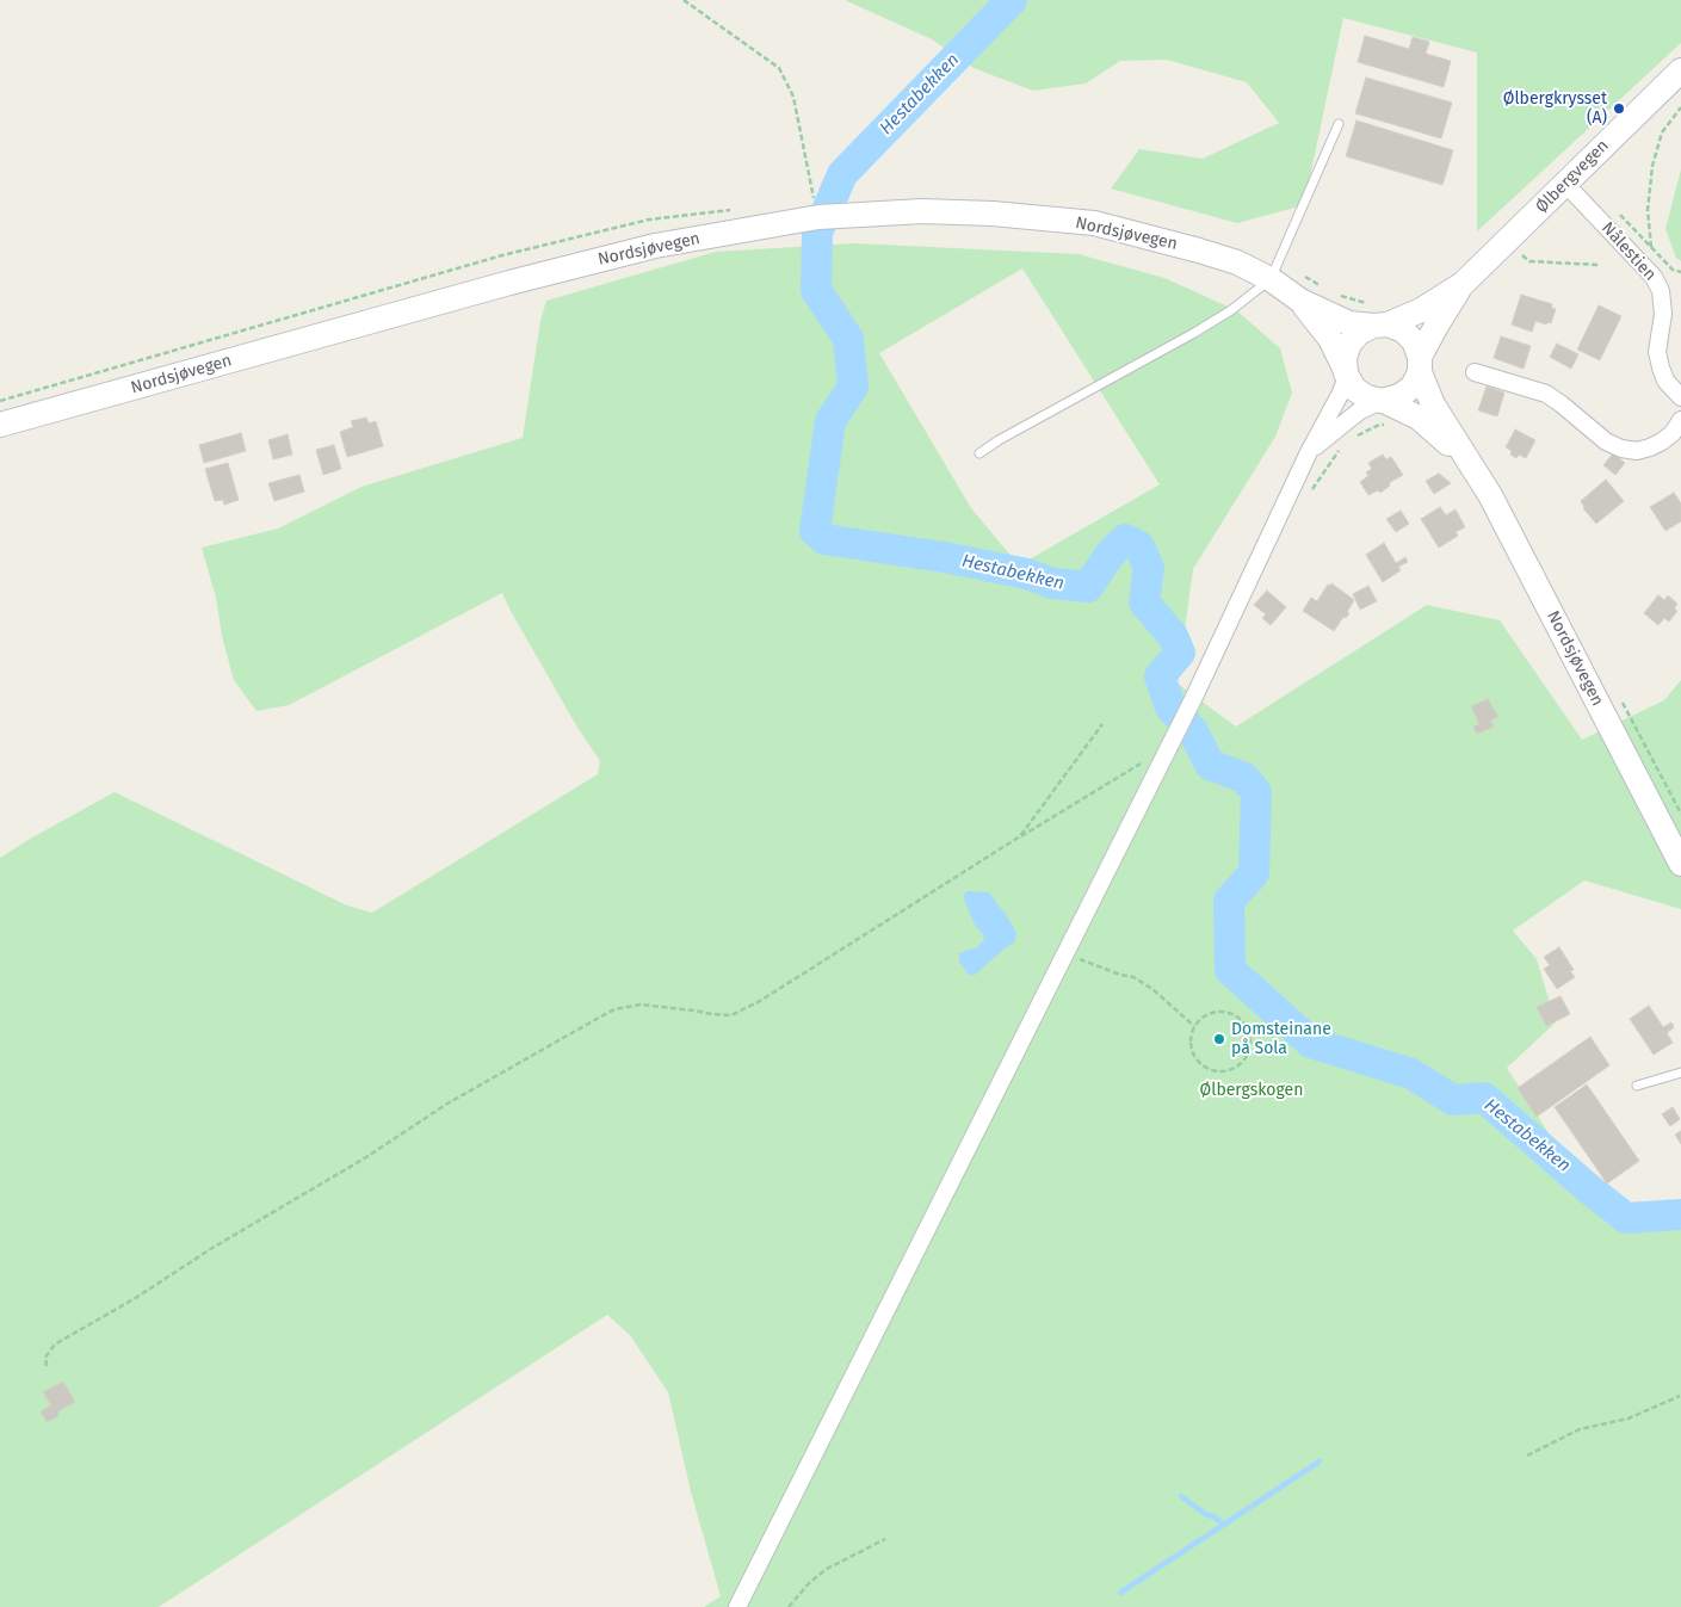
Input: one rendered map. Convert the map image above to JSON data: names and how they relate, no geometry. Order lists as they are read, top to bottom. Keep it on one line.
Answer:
{"streets":{"main road":["Ølbergvegen","Nordsjøvegen"],"street":["Nålestien"]},"crossings":[["Ølbergvegen","Nordsjøvegen"],["Ølbergvegen","Nålestien"]],"water":["Hestabekken"],"parks":["Ølbergskogen"],"places":["Ølbergkrysset (A)","Domsteinane på Sola"]}
